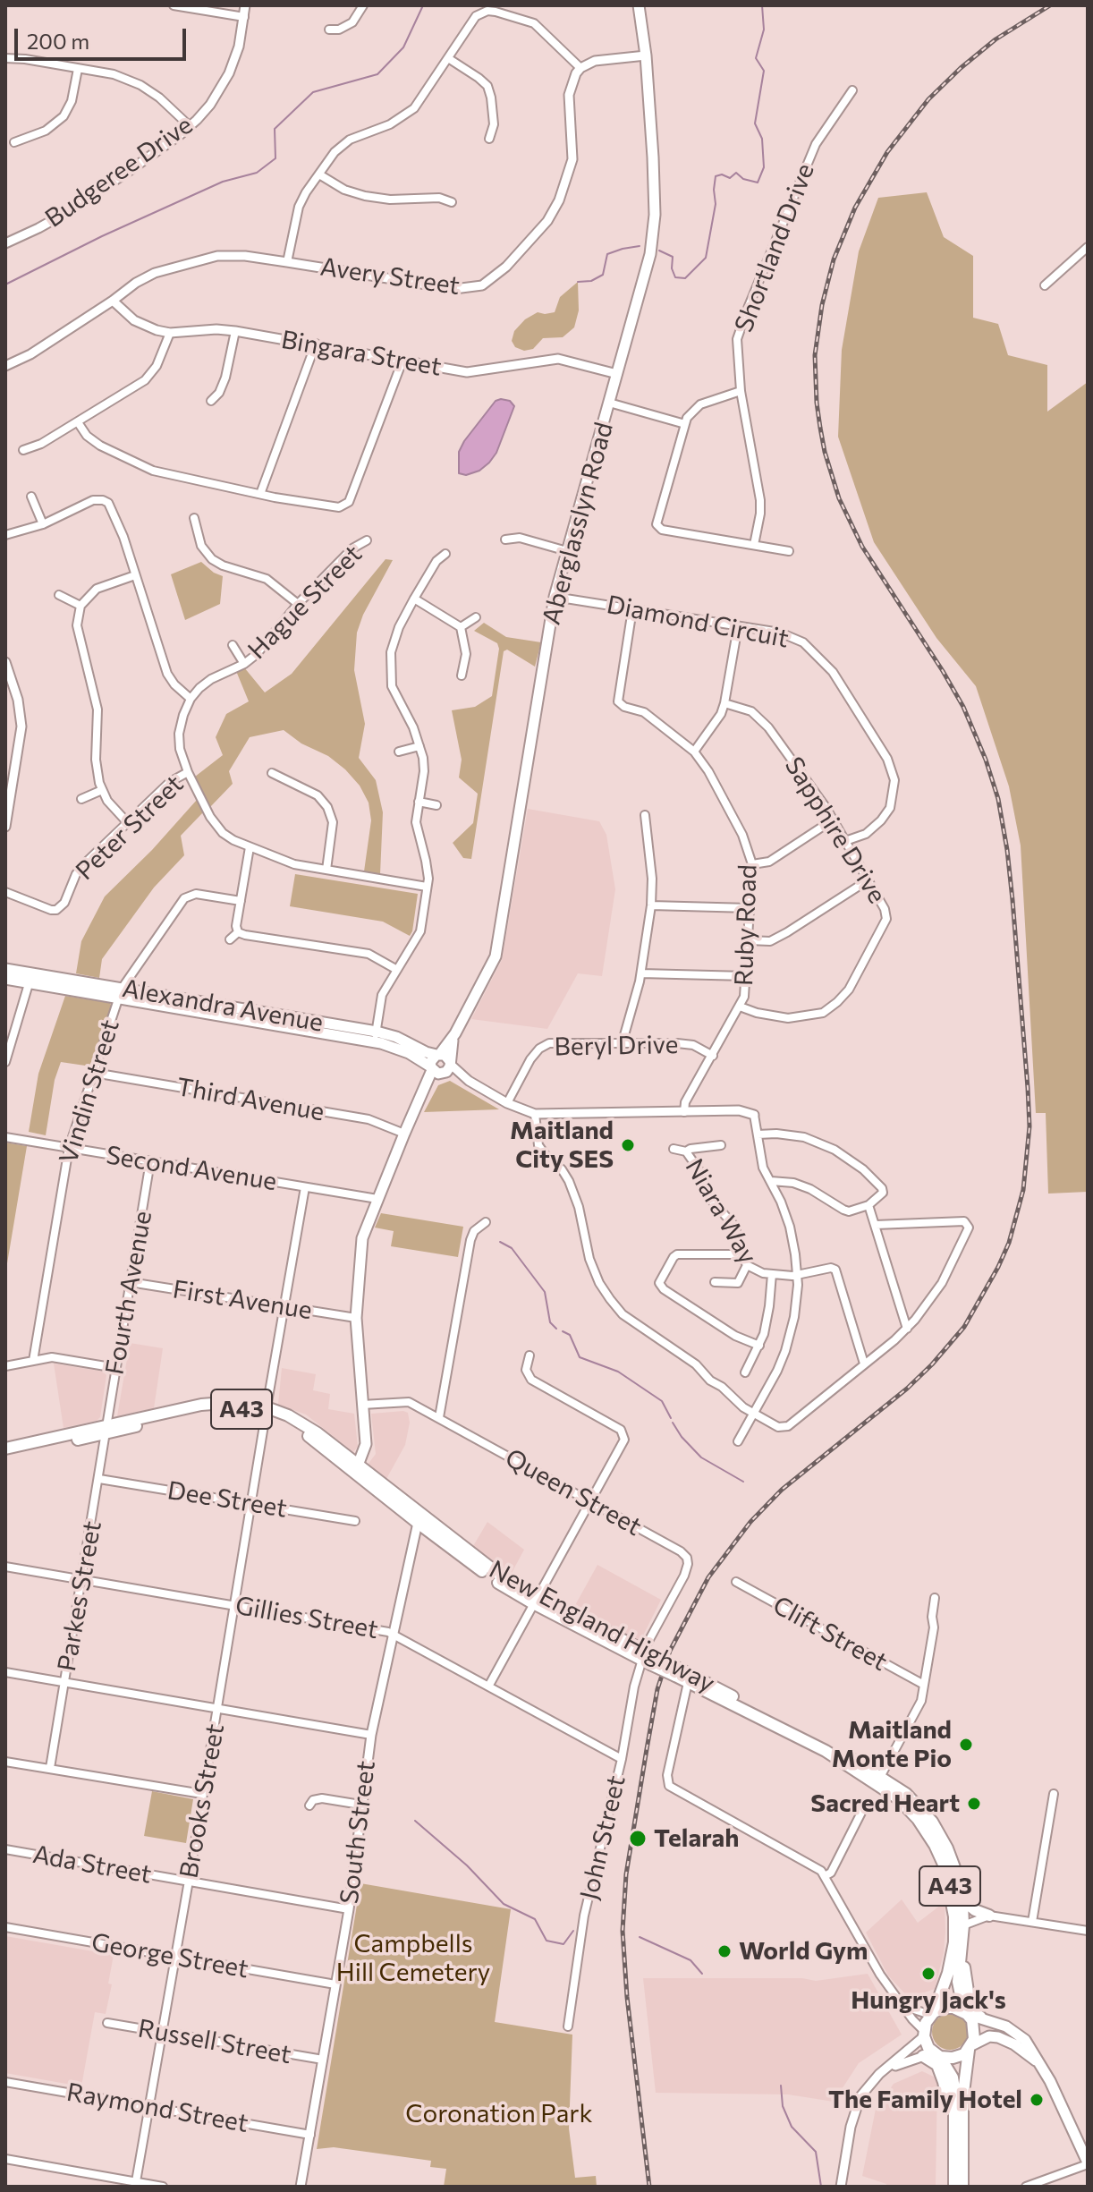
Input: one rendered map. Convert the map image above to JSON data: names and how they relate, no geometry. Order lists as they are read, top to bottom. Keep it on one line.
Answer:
{"streets":{"highway":["A43","New England Highway"],"main road":["Aberglasslyn Road","Alexandra Avenue"],"street":["Budgeree Drive","Shortland Drive","Avery Street","Bingara Street","Hague Street","Diamond Circuit","Peter Street","Sapphire Drive","Ruby Road","Beryl Drive","Vindin Street","Third Avenue","Second Avenue","Niara Way","Fourth Avenue","First Avenue","Queen Street","Dee Street","Parkes Street","Gillies Street","Clift Street","Brooks Street","South Street","John Street","Ada Street","George Street","Russell Street","Raymond Street"]},"crossings":[["Avery Street","Bingara Street"],["Bingara Street","Aberglasslyn Road"],["Aberglasslyn Road","Diamond Circuit"],["Aberglasslyn Road","Alexandra Avenue"],["Diamond Circuit","Sapphire Drive"],["Diamond Circuit","Ruby Road"],["Sapphire Drive","Ruby Road"],["Ruby Road","Beryl Drive"],["Alexandra Avenue","Vindin Street"],["Vindin Street","Third Avenue"],["Vindin Street","Second Avenue"],["Second Avenue","Fourth Avenue"],["Second Avenue","Brooks Street"],["Fourth Avenue","First Avenue"],["Fourth Avenue","Parkes Street"],["Fourth Avenue","New England Highway"],["First Avenue","Brooks Street"],["A43","New England Highway"],["Queen Street","New England Highway"],["Queen Street","John Street"],["Dee Street","Parkes Street"],["Dee Street","Brooks Street"],["Parkes Street","Gillies Street"],["Parkes Street","New England Highway"],["Gillies Street","Brooks Street"],["Gillies Street","South Street"],["Gillies Street","John Street"],["New England Highway","Brooks Street"],["New England Highway","South Street"],["New England Highway","John Street"],["Brooks Street","Ada Street"],["Brooks Street","George Street"],["Brooks Street","Russell Street"],["Brooks Street","Raymond Street"],["South Street","Ada Street"],["South Street","George Street"],["South Street","Russell Street"],["South Street","Raymond Street"]],"parks":["Campbells Hill Cemetery","Coronation Park"],"places":["Maitland City SES","Maitland Monte Pio","Sacred Heart","Telarah","World Gym","Hungry Jack's","The Family Hotel"],"scale_bar":"200 m"}
